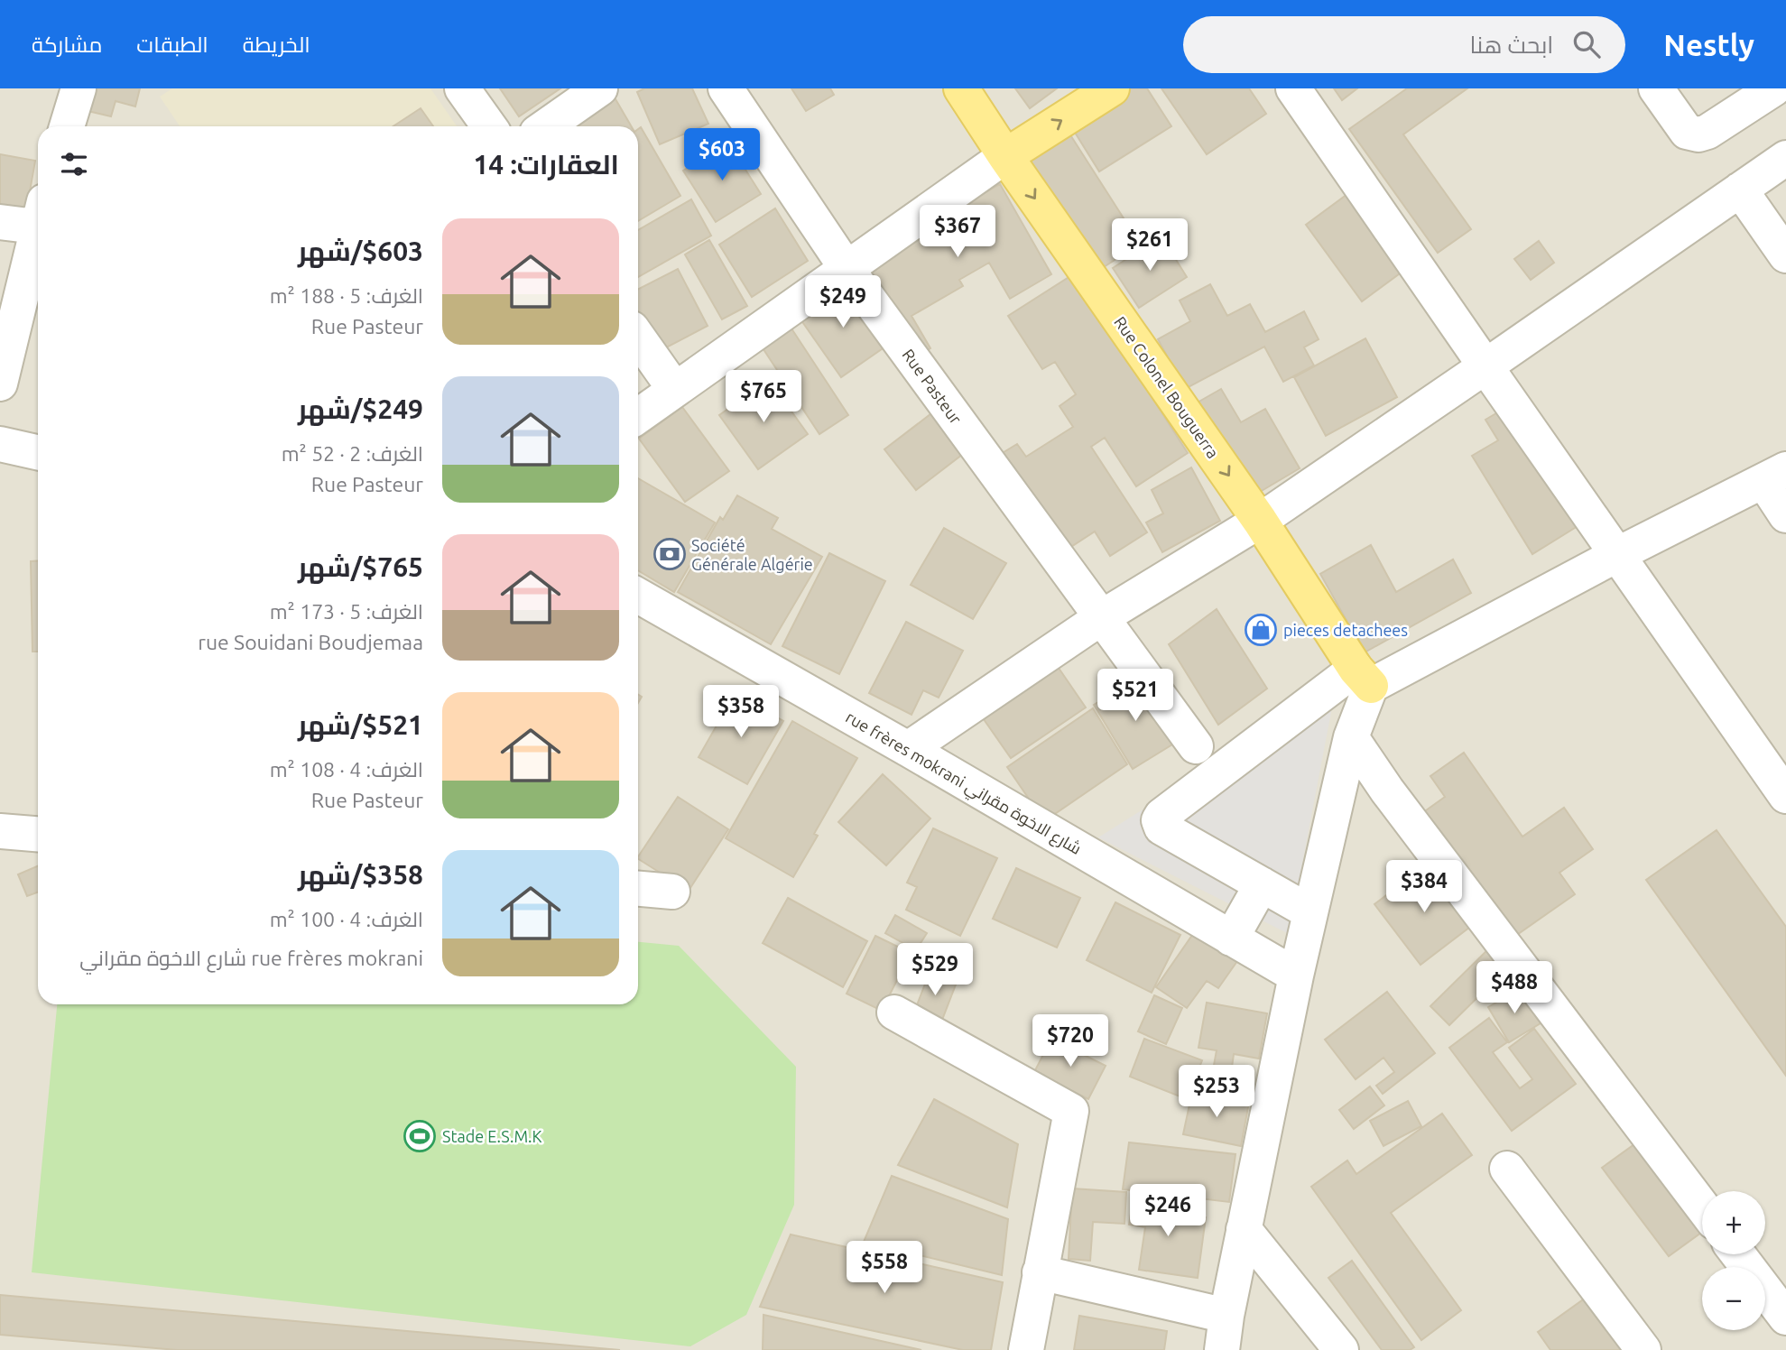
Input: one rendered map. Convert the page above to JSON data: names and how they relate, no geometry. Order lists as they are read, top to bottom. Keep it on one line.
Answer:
{"streets":{"main road":["Rue Colonel Bouguerra"],"street":["Rue Pasteur","rue frères mokrani شارع الاخوة مقراني"]},"one_way":["Rue Colonel Bouguerra"],"places":{"bank":["Société Générale Algérie"],"shop":["pieces detachees"],"sports":["Stade E.S.M.K"]},"page":{"header":"Nestly","search":"ابحث هنا","nav":["الخريطة","الطبقات","مشاركة"],"heading":"العقارات: 14","price":["$603","$367","$261","$249","$765","$521","$358","$384","$529","$488","$720","$253","$246","$558"],"list":[{"name":"$603/شهر","note":"الغرف: 5 · 188 m² · Rue Pasteur"},{"name":"$249/شهر","note":"الغرف: 2 · 52 m² · Rue Pasteur"},{"name":"$765/شهر","note":"الغرف: 5 · 173 m² · rue Souidani Boudjemaa"},{"name":"$521/شهر","note":"الغرف: 4 · 108 m² · Rue Pasteur"},{"name":"$358/شهر","note":"الغرف: 4 · 100 m² · rue frères mokrani شارع الاخوة مقراني"}],"map_buttons":["+","−"]}}
